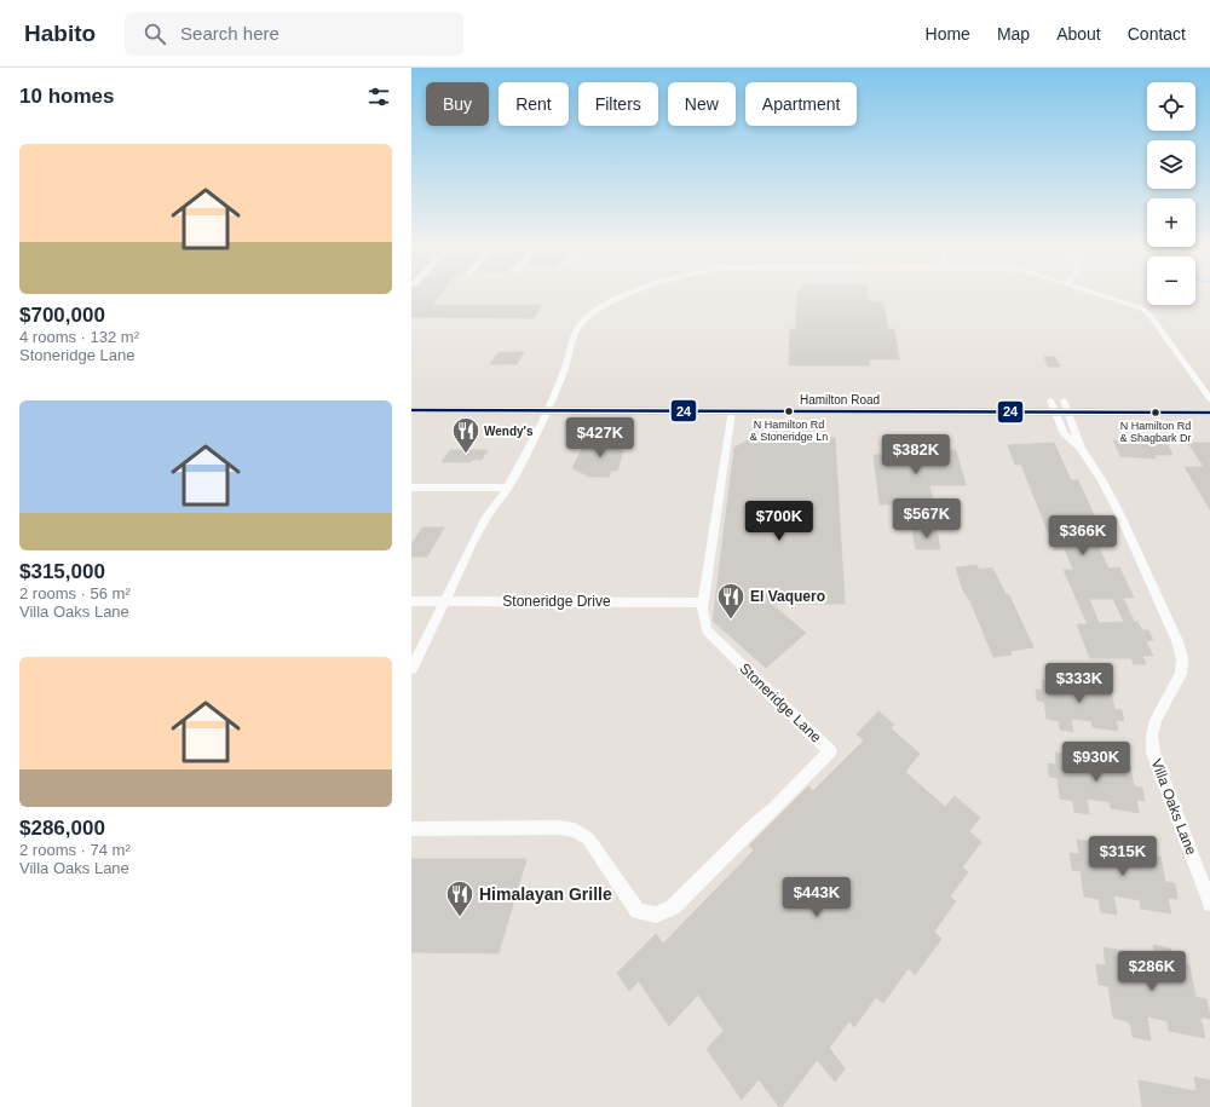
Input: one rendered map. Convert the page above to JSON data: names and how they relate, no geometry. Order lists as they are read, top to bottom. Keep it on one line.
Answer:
{"streets":{"main road":["Hamilton Road"],"street":["Stoneridge Drive","Stoneridge Lane","Villa Oaks Lane"]},"crossings":[["Hamilton Road","Stoneridge Lane"],["Hamilton Road","Villa Oaks Lane"],["Stoneridge Drive","Stoneridge Lane"]],"places":{"other":["N Hamilton Rd & Stoneridge Ln","N Hamilton Rd & Shagbark Dr"],"restaurant":["Wendy's","El Vaquero","Himalayan Grille"]},"lines":["transit line 24"],"page":{"header":"Habito","search":"Search here","nav":["Home","Map","About","Contact"],"heading":"10 homes","map_buttons":["+","−"],"chip":["Buy","Rent","Filters","New","Apartment"],"list":[{"name":"$700,000","note":"4 rooms · 132 m² · Stoneridge Lane"},{"name":"$315,000","note":"2 rooms · 56 m² · Villa Oaks Lane"},{"name":"$286,000","note":"2 rooms · 74 m² · Villa Oaks Lane"}],"price":["$427K","$382K","$567K","$700K","$366K","$333K","$930K","$315K","$443K","$286K"]}}
